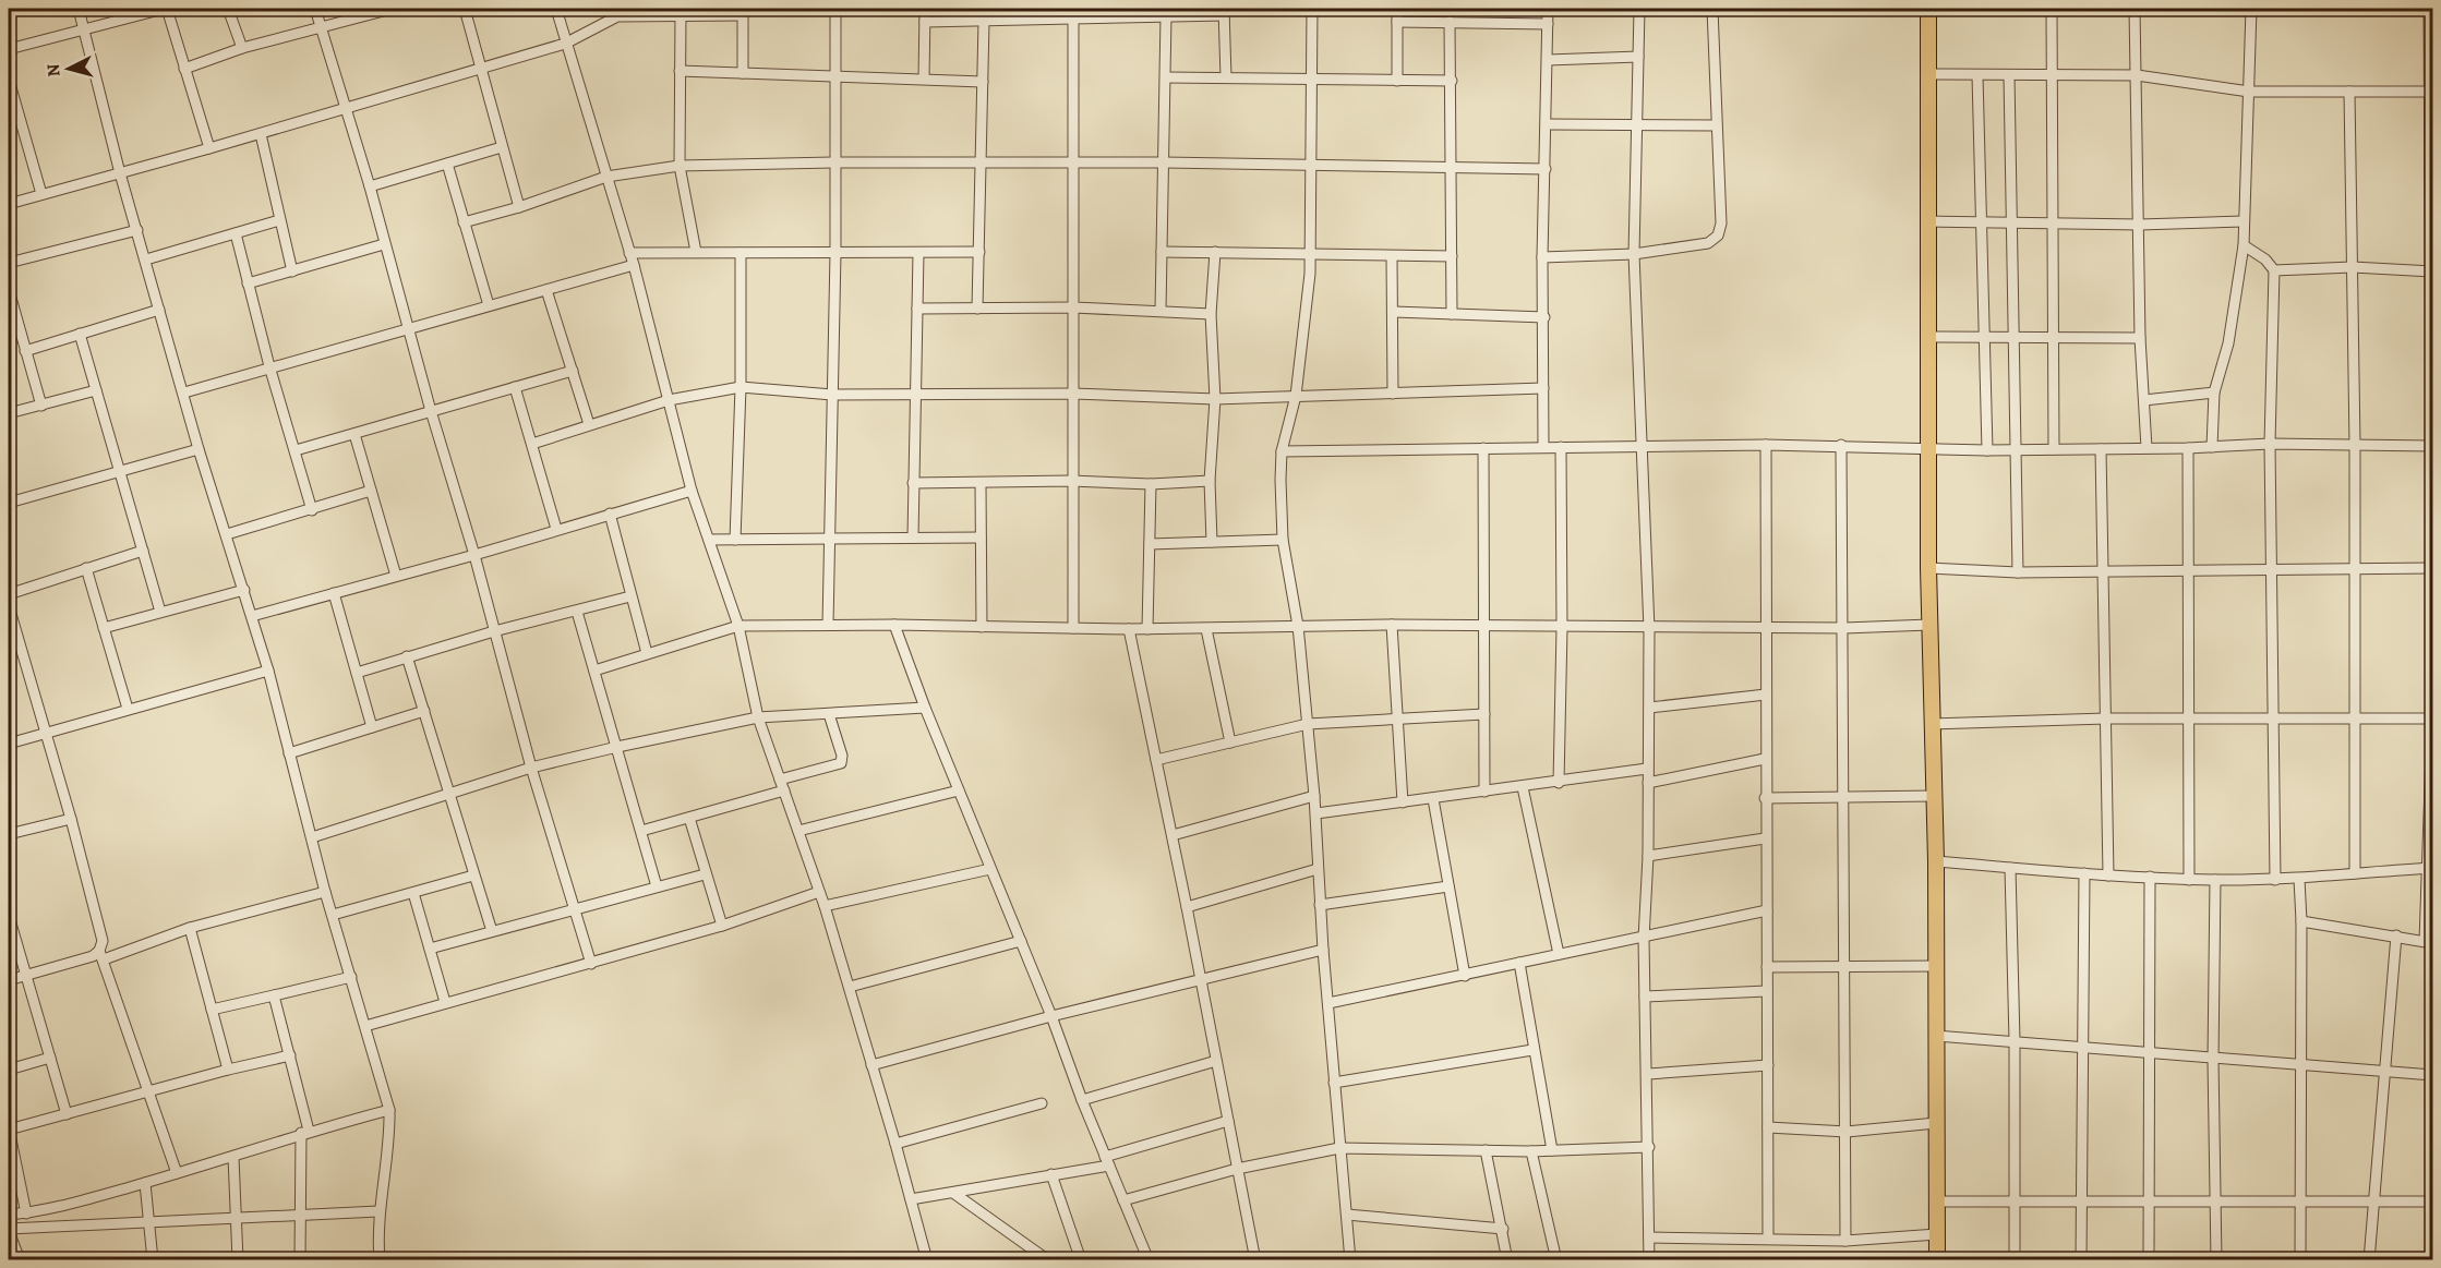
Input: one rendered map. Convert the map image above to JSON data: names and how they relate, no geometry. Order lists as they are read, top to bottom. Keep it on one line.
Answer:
{"north":"left"}
